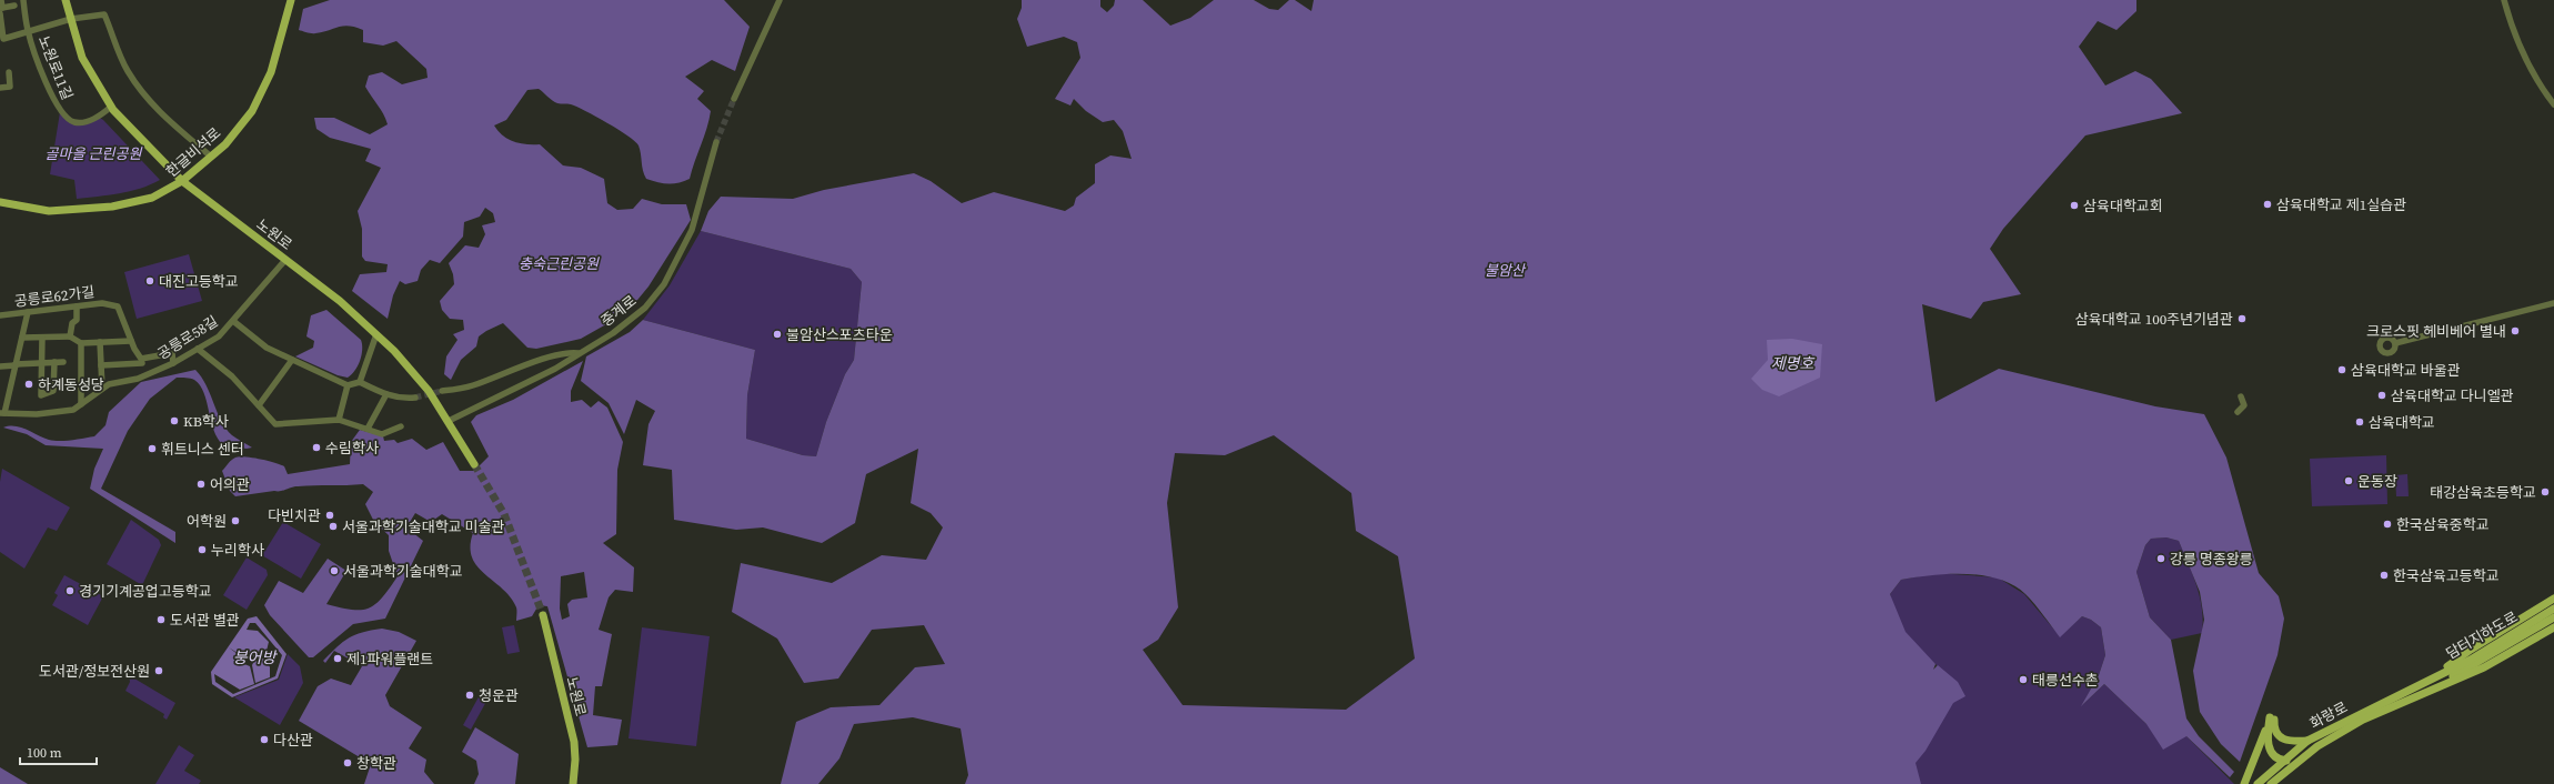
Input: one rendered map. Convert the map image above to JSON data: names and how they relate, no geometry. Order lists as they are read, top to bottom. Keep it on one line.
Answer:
{"streets":{"main road":["한글비석로","노원로","담터지하도로","화랑로"],"street":["노원로11길","공릉로62가길","중계로","공릉로58길"]},"crossings":[["노원로11길","노원로"],["한글비석로","노원로"],["노원로","중계로"],["노원로","공릉로58길"],["공릉로62가길","공릉로58길"],["담터지하도로","화랑로"]],"water":["제명호","붕어방"],"parks":["골마을 근린공원","충숙근린공원","불암산"],"places":["삼육대학교 제1실습관","삼육대학교회","대진고등학교","삼육대학교 100주년기념관","크로스핏 헤비베어 별내","불암산스포츠타운","삼육대학교 바울관","하계동성당","삼육대학교 다니엘관","KB학사","삼육대학교","수림학사","휘트니스 센터","운동장","어의관","태강삼육초등학교","다빈치관","어학원","한국삼육중학교","서울과학기술대학교 미술관","누리학사","강릉 명종왕릉","서울과학기술대학교","한국삼육고등학교","경기기계공업고등학교","도서관 별관","제1파워플랜트","도서관/정보전산원","태릉선수촌","청운관","다산관","창학관"],"scale_bar":"100 m"}
